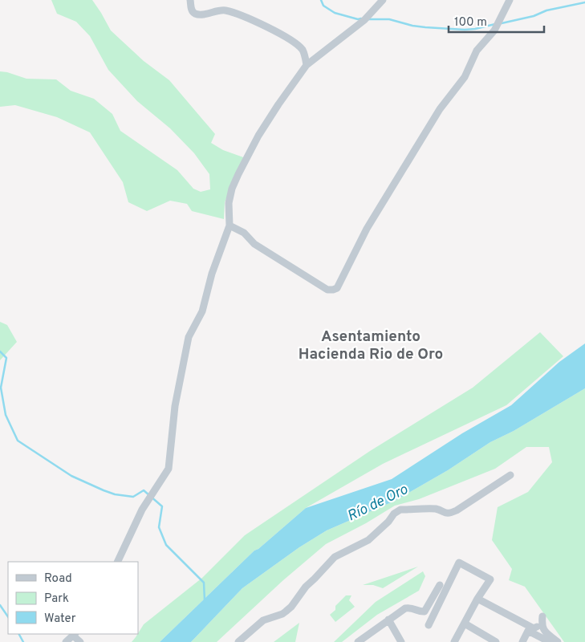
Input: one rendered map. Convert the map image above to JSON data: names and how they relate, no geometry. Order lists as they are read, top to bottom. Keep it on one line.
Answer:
{"districts":["Asentamiento Hacienda Rio de Oro"],"water":["Río de Oro"],"legend":["Road","Park","Water"],"scale_bar":"100 m"}
